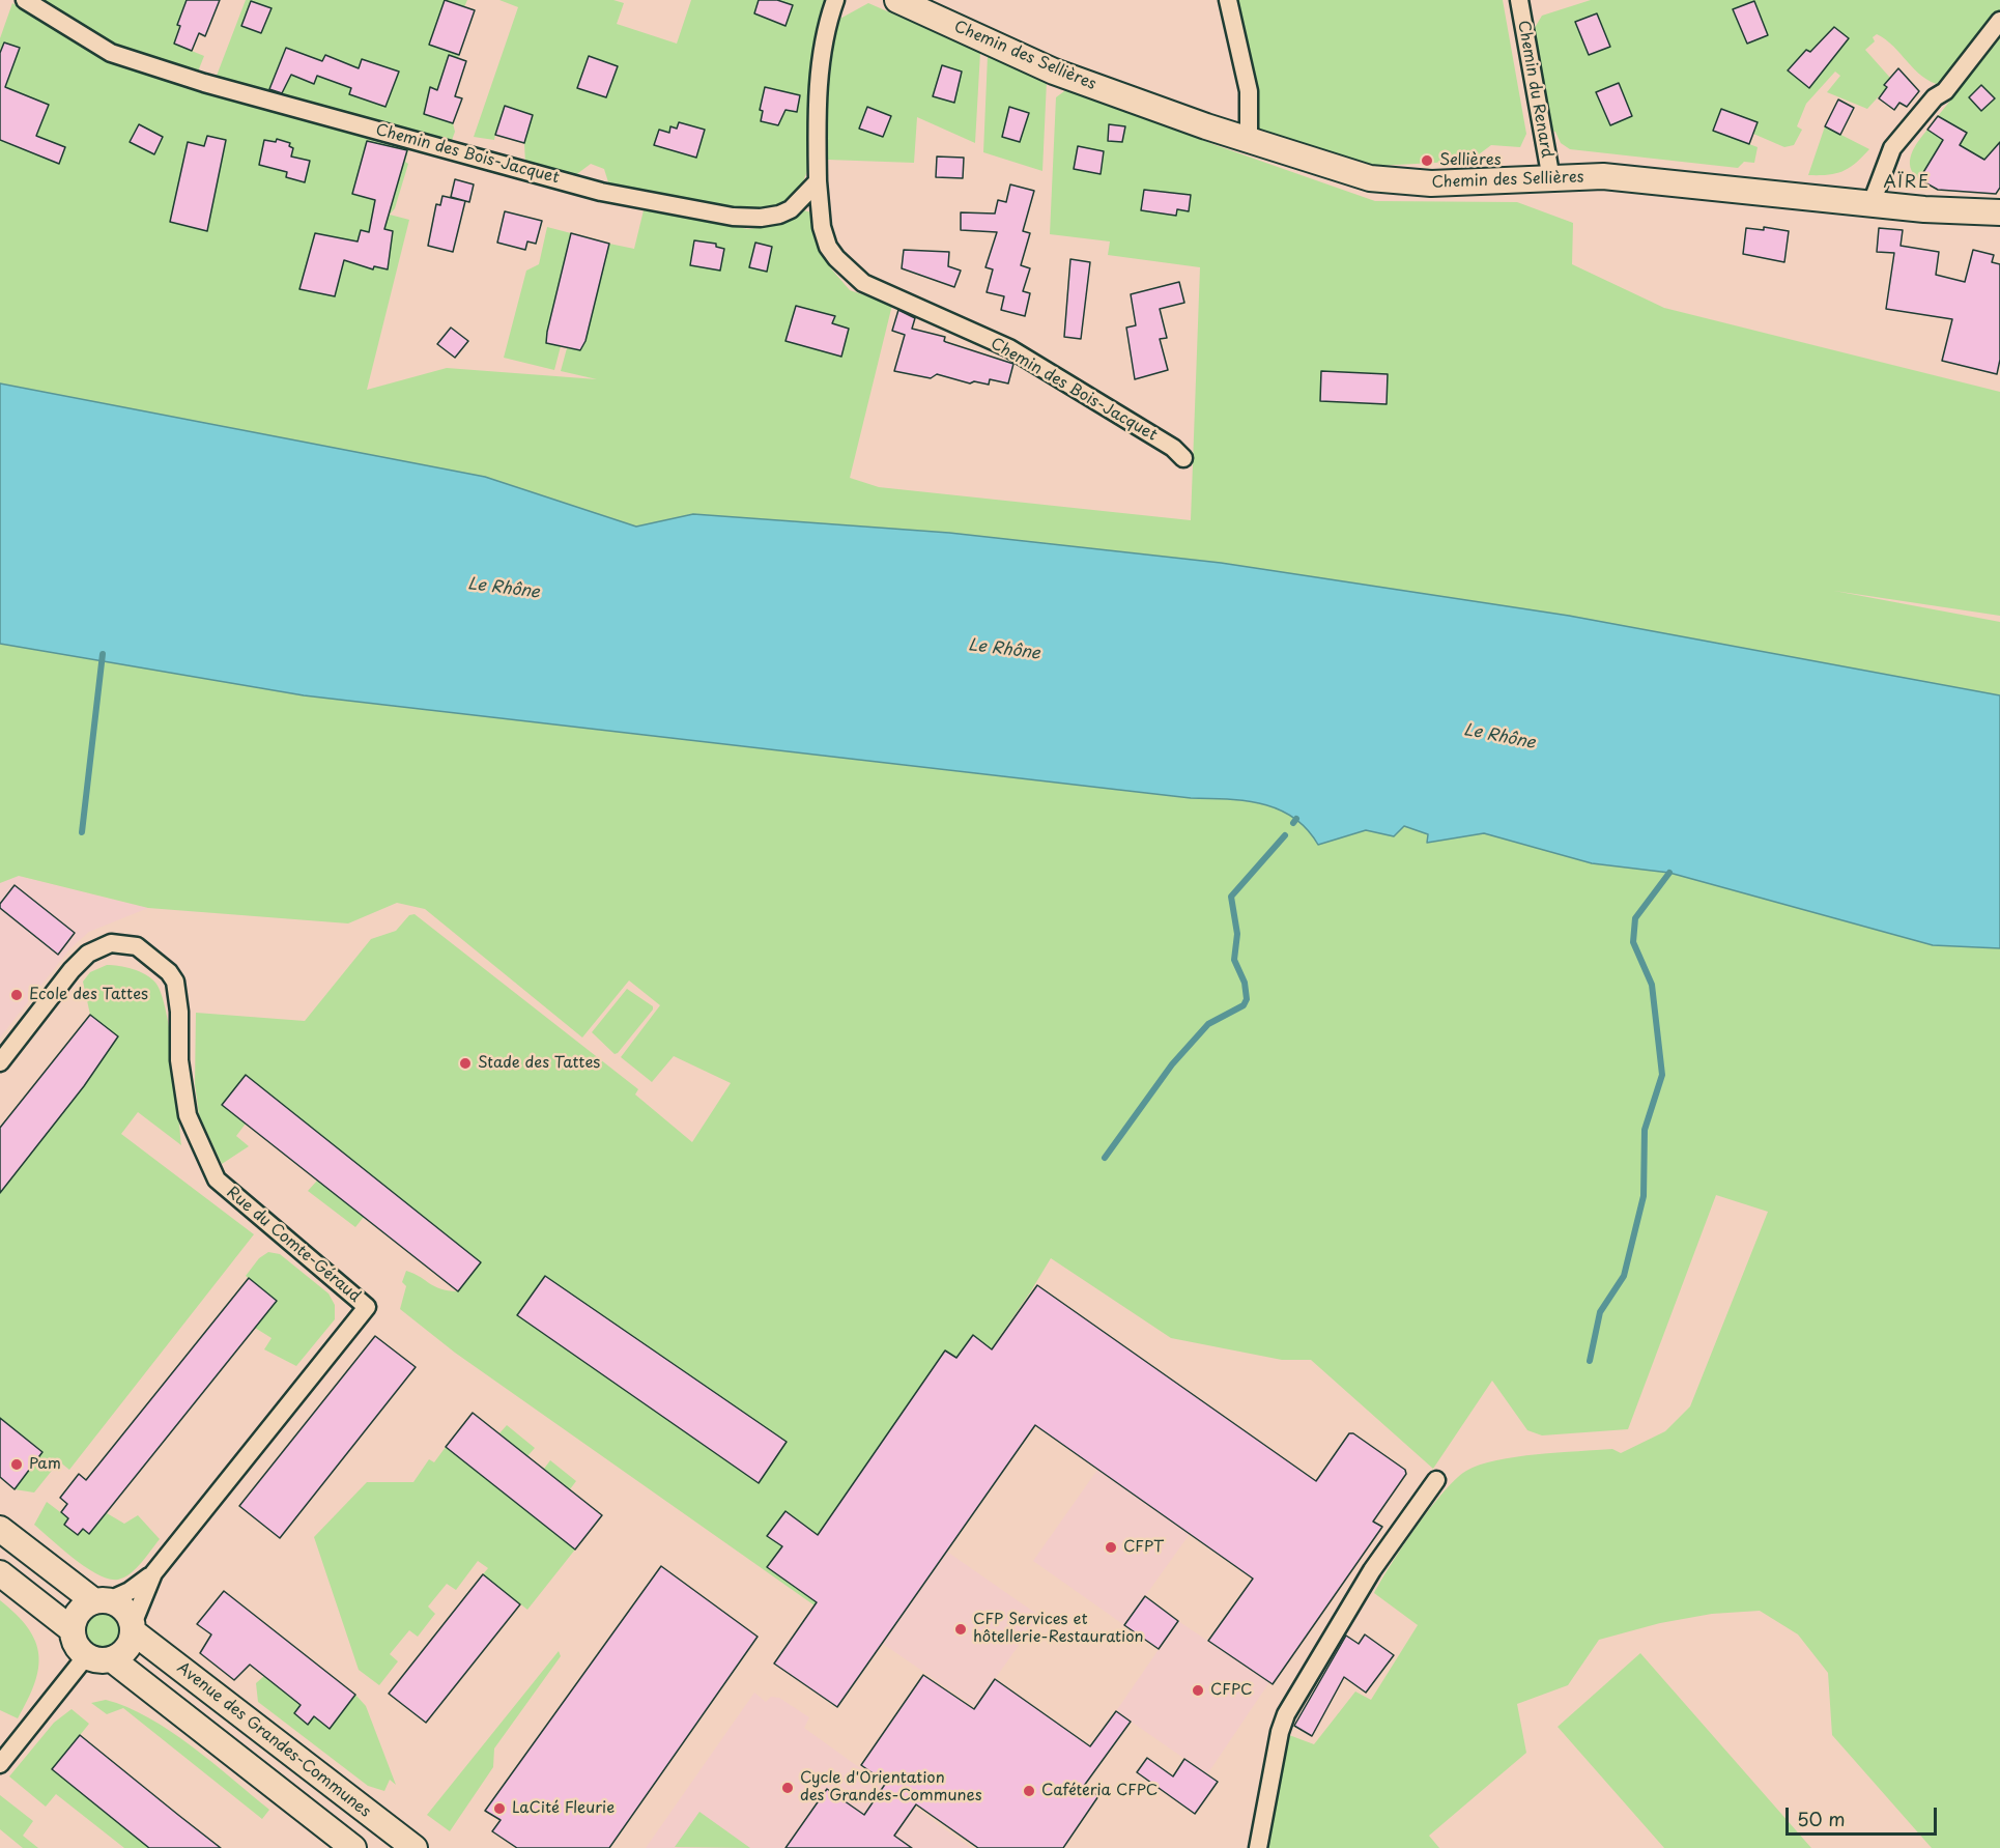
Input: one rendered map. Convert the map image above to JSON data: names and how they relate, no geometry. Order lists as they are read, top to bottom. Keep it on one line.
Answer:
{"streets":{"street":["Chemin des Sellières","Chemin du Renard","Chemin des Bois-Jacquet","Rue du Comte-Géraud","Avenue des Grandes-Communes"]},"crossings":[["Chemin des Sellières","Chemin du Renard"],["Rue du Comte-Géraud","Avenue des Grandes-Communes"]],"districts":["AÏRE"],"water":["Le Rhône"],"places":["Sellières","Ecole des Tattes","Stade des Tattes","Pam","CFPT","CFP Services et hôtellerie-Restauration","CFPC","Cycle d'Orientation des Grandes-Communes","Caféteria CFPC","LaCité Fleurie"],"scale_bar":"50 m"}
